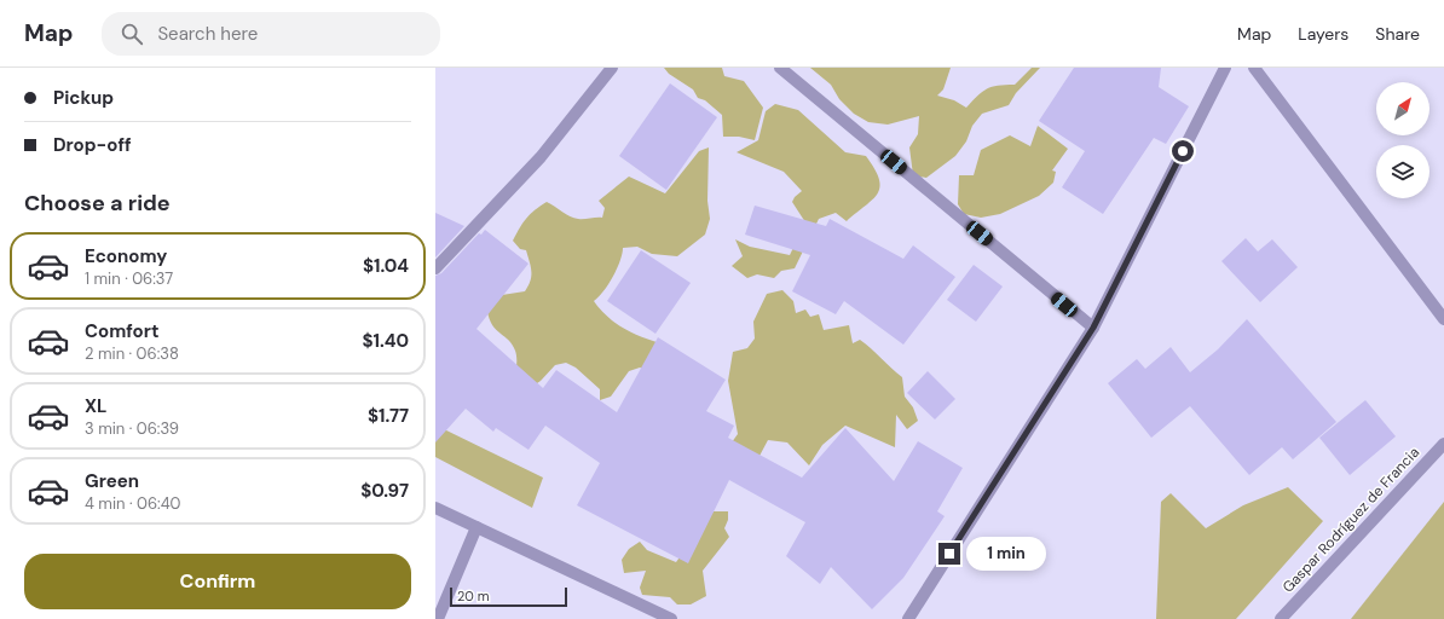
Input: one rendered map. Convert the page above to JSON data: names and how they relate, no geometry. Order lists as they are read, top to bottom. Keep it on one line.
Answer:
{"streets":{"street":["Gaspar Rodríguez de Francia"]},"scale_bar":"20 m","north":"top right","page":{"header":"Map","search":"Search here","nav":["Map","Layers","Share"],"banner":["Pickup","Drop-off"],"heading":"Choose a ride","list":[{"name":"Economy","note":"1 min · 06:37","value":"$1.04"},{"name":"Comfort","note":"2 min · 06:38","value":"$1.40"},{"name":"XL","note":"3 min · 06:39","value":"$1.77"},{"name":"Green","note":"4 min · 06:40","value":"$0.97"}],"bubble":"1 min","buttons":"Confirm","scale":"20 m"}}
